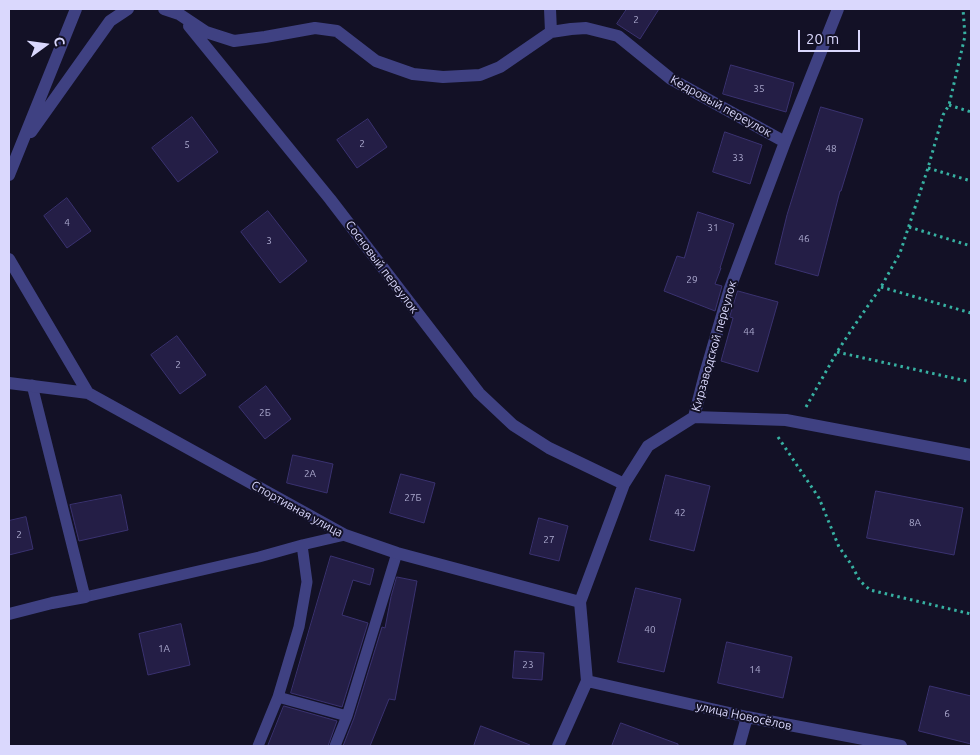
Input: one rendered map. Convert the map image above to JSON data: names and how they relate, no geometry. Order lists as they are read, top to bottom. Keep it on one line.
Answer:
{"streets":{"street":["Кедровый переулок","Сосновый переулок","Кирзаводской переулок","Спортивная улица","улица Новосёлов"]},"crossings":[["Кедровый переулок","Сосновый переулок"],["Кедровый переулок","Кирзаводской переулок"],["Сосновый переулок","Кирзаводской переулок"],["Кирзаводской переулок","Спортивная улица"],["Кирзаводской переулок","улица Новосёлов"]],"house_numbers":["2","35","2","5","48","33","4","31","46","3","29","44","2","2Б","2А","27Б","42","8А","2","27","40","1А","23","14","6"],"scale_bar":"20 m","north":"right"}
